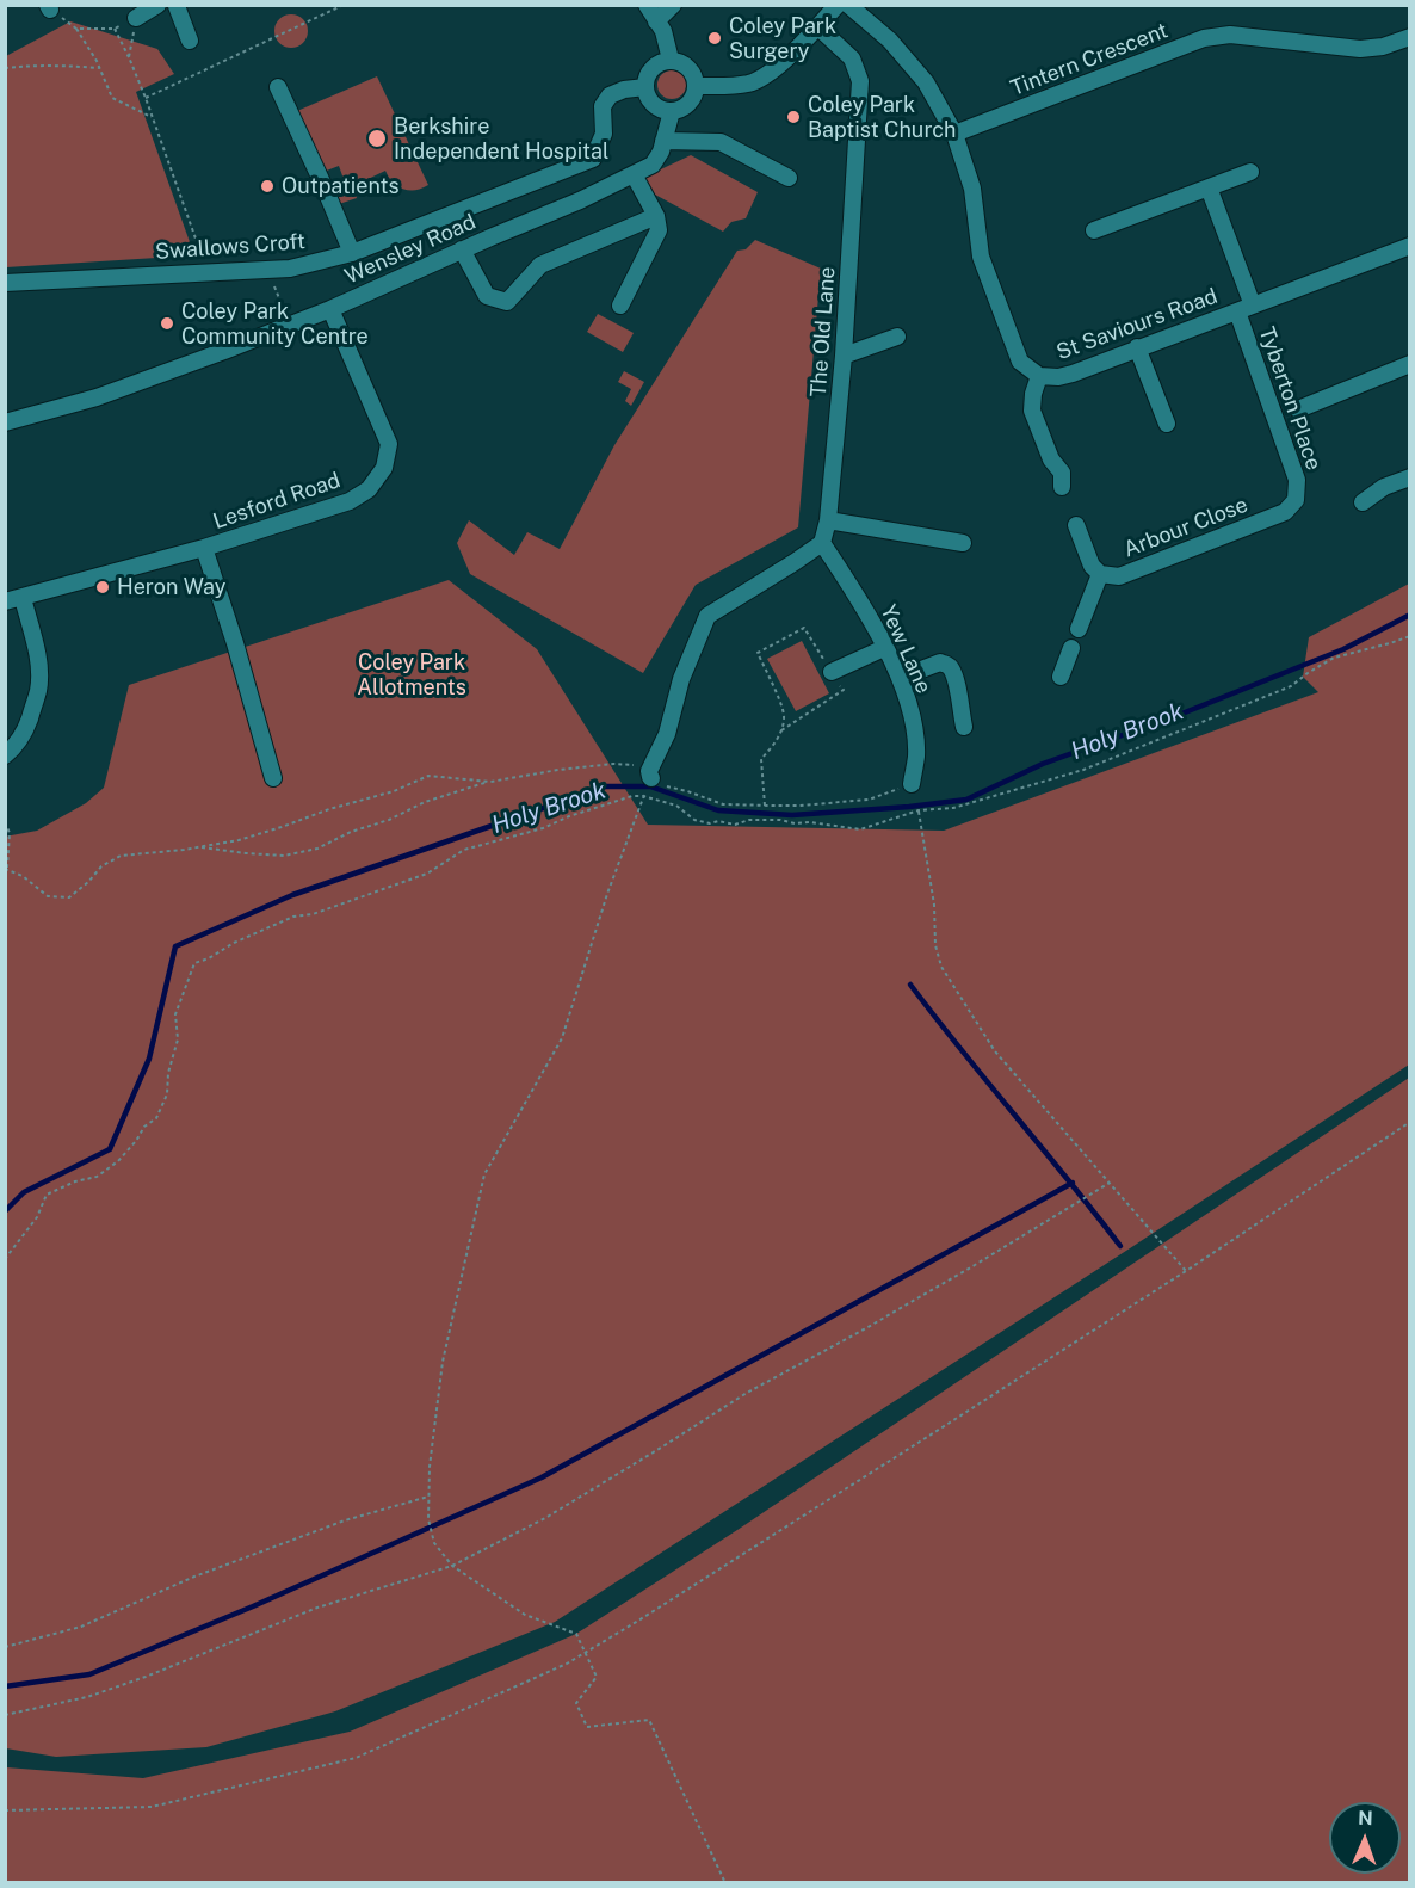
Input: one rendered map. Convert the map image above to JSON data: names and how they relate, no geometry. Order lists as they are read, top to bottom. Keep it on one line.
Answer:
{"streets":{"street":["Tintern Crescent","Swallows Croft","Wensley Road","St Saviours Road","The Old Lane","Tyberton Place","Lesford Road","Arbour Close","Yew Lane"]},"crossings":[["Tintern Crescent","St Saviours Road"],["Swallows Croft","Wensley Road"],["Wensley Road","Lesford Road"],["St Saviours Road","Tyberton Place"],["The Old Lane","Yew Lane"],["Tyberton Place","Arbour Close"]],"water":["Holy Brook"],"parks":["Coley Park Allotments"],"places":["Coley Park Surgery","Coley Park Baptist Church","Berkshire Independent Hospital","Outpatients","Coley Park Community Centre","Heron Way"],"north":"top"}
